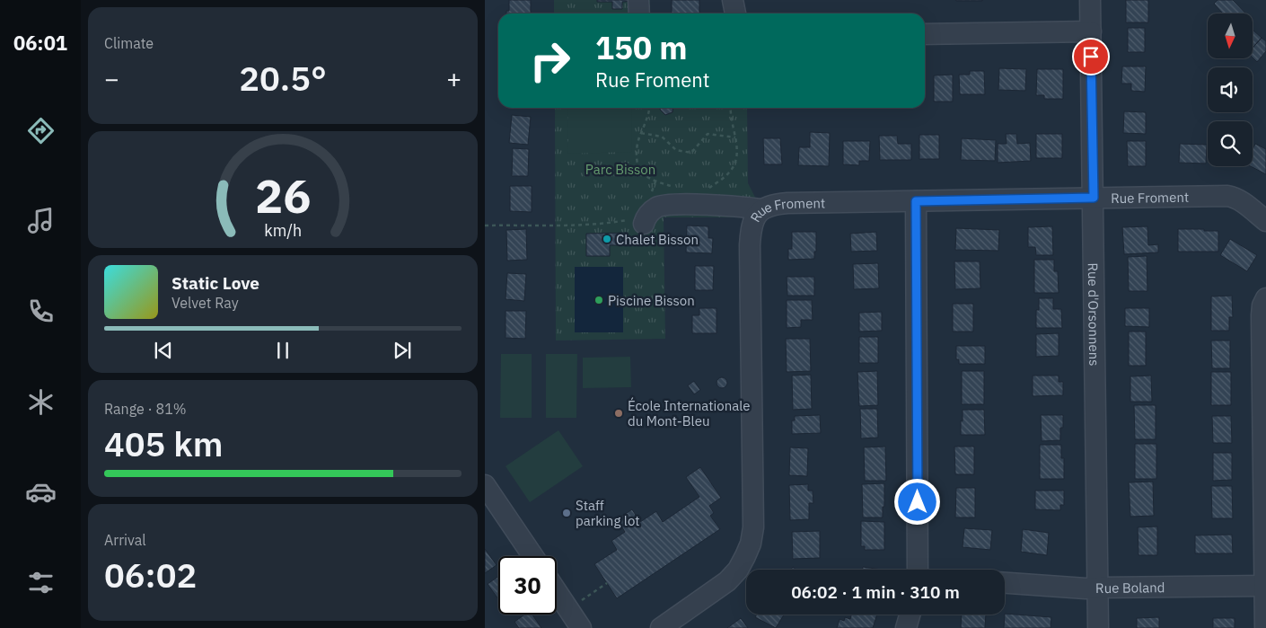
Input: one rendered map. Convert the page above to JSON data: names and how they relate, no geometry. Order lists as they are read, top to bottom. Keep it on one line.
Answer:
{"streets":{"street":["Rue Froment","Rue d'Orsonnens","Rue Boland"]},"crossings":[["Rue Froment","Rue d'Orsonnens"],["Rue d'Orsonnens","Rue Boland"]],"parks":["Parc Bisson"],"places":["Chalet Bisson","Piscine Bisson","École Internationale du Mont-Bleu","Staff parking lot"],"north":"bottom","page":{"tabs":"06:01","tile":["Climate",["Range · 81%","405 km"],["Arrival","06:02"]],"turn":["150 m","Rue Froment"],"heat":["−","20.5°","+"],"song":["Static Love","Velvet Ray"],"limit":"30","trip":"06:02 · 1 min · 310 m","gauge":["26","km/h"]}}
